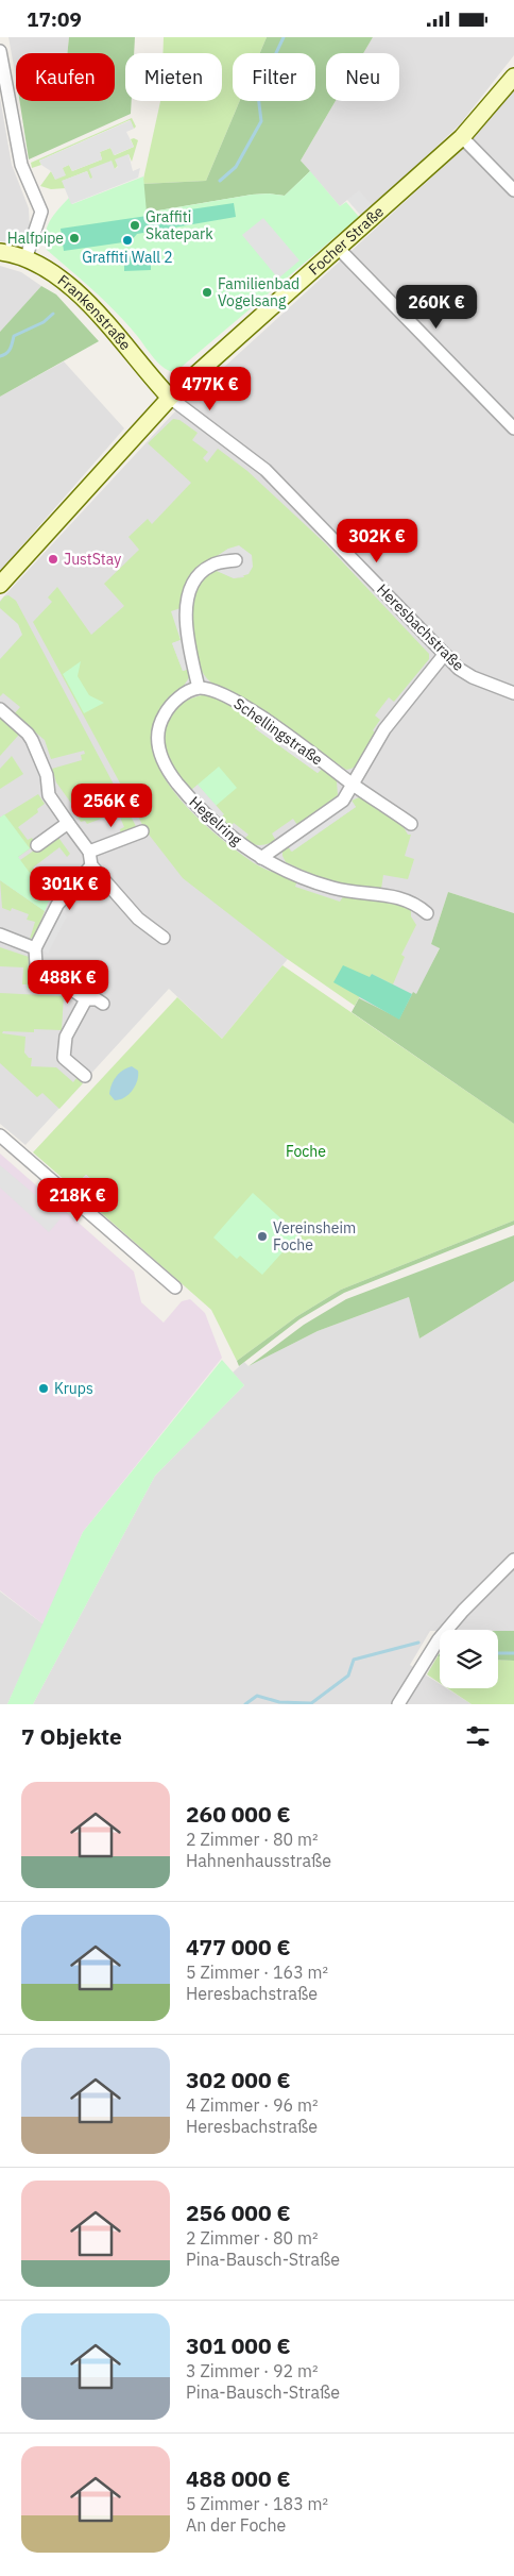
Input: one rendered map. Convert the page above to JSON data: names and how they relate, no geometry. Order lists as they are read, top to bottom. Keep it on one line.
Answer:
{"streets":{"main road":["Focher Straße","Frankenstraße"],"street":["Heresbachstraße","Schellingstraße","Hegelring"]},"crossings":[["Focher Straße","Frankenstraße"],["Focher Straße","Heresbachstraße"],["Frankenstraße","Heresbachstraße"],["Schellingstraße","Hegelring"]],"parks":["Foche"],"places":["Graffiti Skatepark","Halfpipe","Graffiti Wall 2","Familienbad Vogelsang","JustStay","Vereinsheim Foche","Krups"],"page":{"status":"17:09","chip":["Kaufen","Mieten","Filter","Neu"],"price":["260K €","477K €","302K €","256K €","301K €","488K €","218K €"],"heading":"7 Objekte","list":[{"name":"260 000 €","note":"2 Zimmer · 80 m² · Hahnenhausstraße"},{"name":"477 000 €","note":"5 Zimmer · 163 m² · Heresbachstraße"},{"name":"302 000 €","note":"4 Zimmer · 96 m² · Heresbachstraße"},{"name":"256 000 €","note":"2 Zimmer · 80 m² · Pina-Bausch-Straße"},{"name":"301 000 €","note":"3 Zimmer · 92 m² · Pina-Bausch-Straße"},{"name":"488 000 €","note":"5 Zimmer · 183 m² · An der Foche"}]}}
